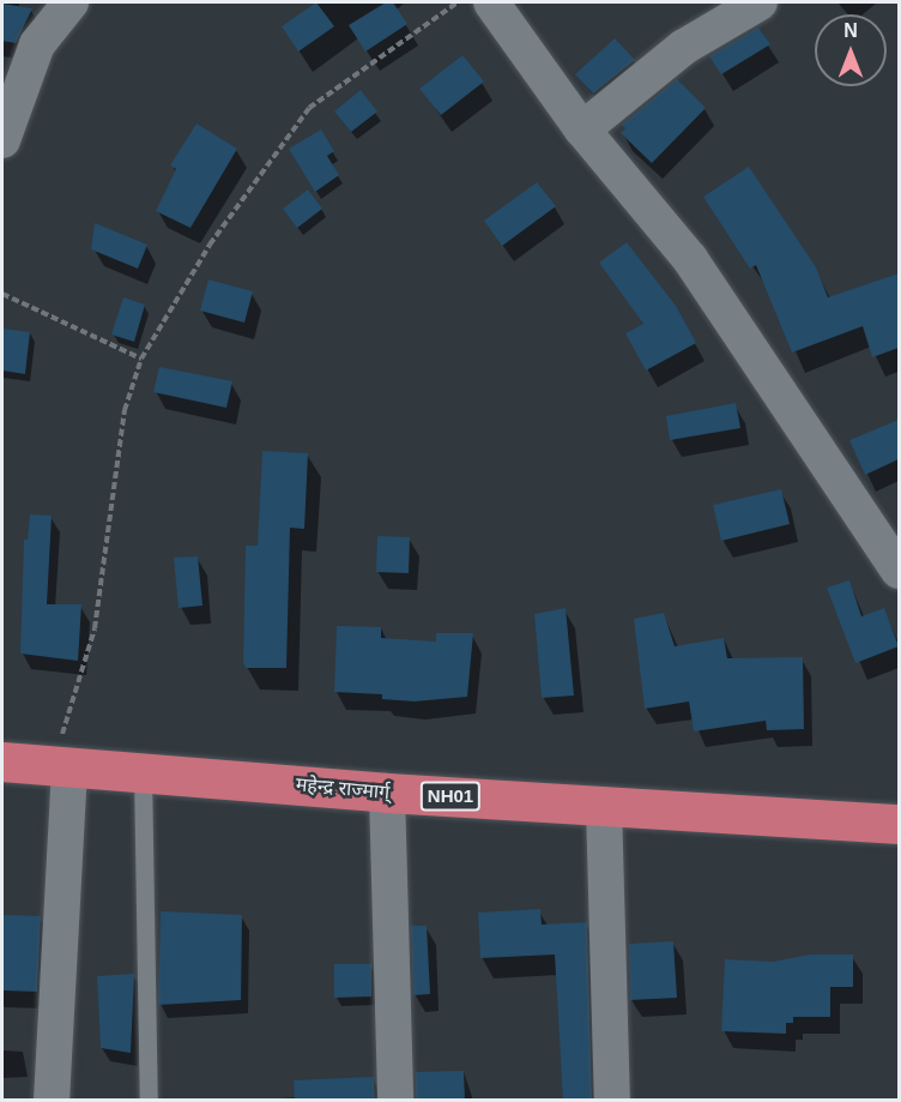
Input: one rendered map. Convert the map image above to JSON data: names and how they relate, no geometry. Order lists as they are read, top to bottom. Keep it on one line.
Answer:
{"streets":{"highway":["महेन्द्र राज्मार्ग्","NH01"]},"north":"top"}
